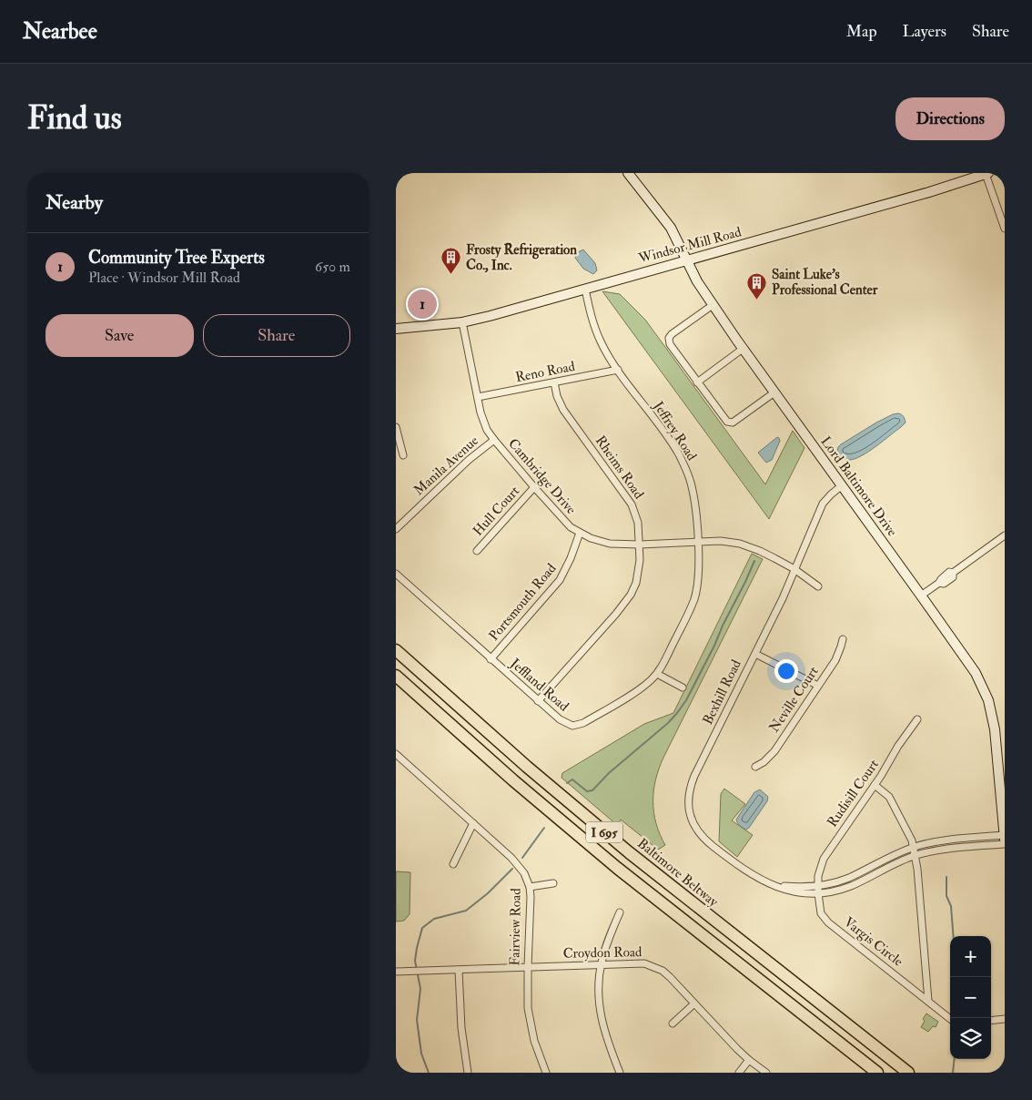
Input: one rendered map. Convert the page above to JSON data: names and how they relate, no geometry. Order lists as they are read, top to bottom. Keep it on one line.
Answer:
{"streets":{"highway":["I 695","Baltimore Beltway"],"main road":["Windsor Mill Road","Lord Baltimore Drive"],"street":["Reno Road","Jeffrey Road","Manila Avenue","Rheims Road","Cambridge Drive","Hull Court","Portsmouth Road","Jeffland Road","Bexhill Road","Neville Court","Rudisill Court","Fairview Road","Vargis Circle","Croydon Road"]},"crossings":[["Windsor Mill Road","Jeffrey Road"],["Windsor Mill Road","Cambridge Drive"],["Windsor Mill Road","Lord Baltimore Drive"],["Reno Road","Jeffrey Road"],["Reno Road","Rheims Road"],["Reno Road","Cambridge Drive"],["Jeffrey Road","Cambridge Drive"],["Jeffrey Road","Jeffland Road"],["Manila Avenue","Cambridge Drive"],["Rheims Road","Cambridge Drive"],["Rheims Road","Jeffland Road"],["Cambridge Drive","Hull Court"],["Cambridge Drive","Portsmouth Road"],["Cambridge Drive","Bexhill Road"],["Lord Baltimore Drive","Bexhill Road"],["Portsmouth Road","Jeffland Road"],["Bexhill Road","Rudisill Court"],["Bexhill Road","Vargis Circle"],["Rudisill Court","Vargis Circle"],["Fairview Road","Croydon Road"]],"places":{"building":["Frosty Refrigeration Co., Inc.","Saint Luke’s Professional Center"]},"page":{"header":"Nearbee","nav":["Map","Layers","Share"],"buttons":["Directions",["Save","Share"]],"title":"Find us","heading":"Nearby","list":[{"mark":"1","name":"Community Tree Experts","note":"Place · Windsor Mill Road","value":"650 m"}],"pins":"1","map_buttons":["+","−"]}}
